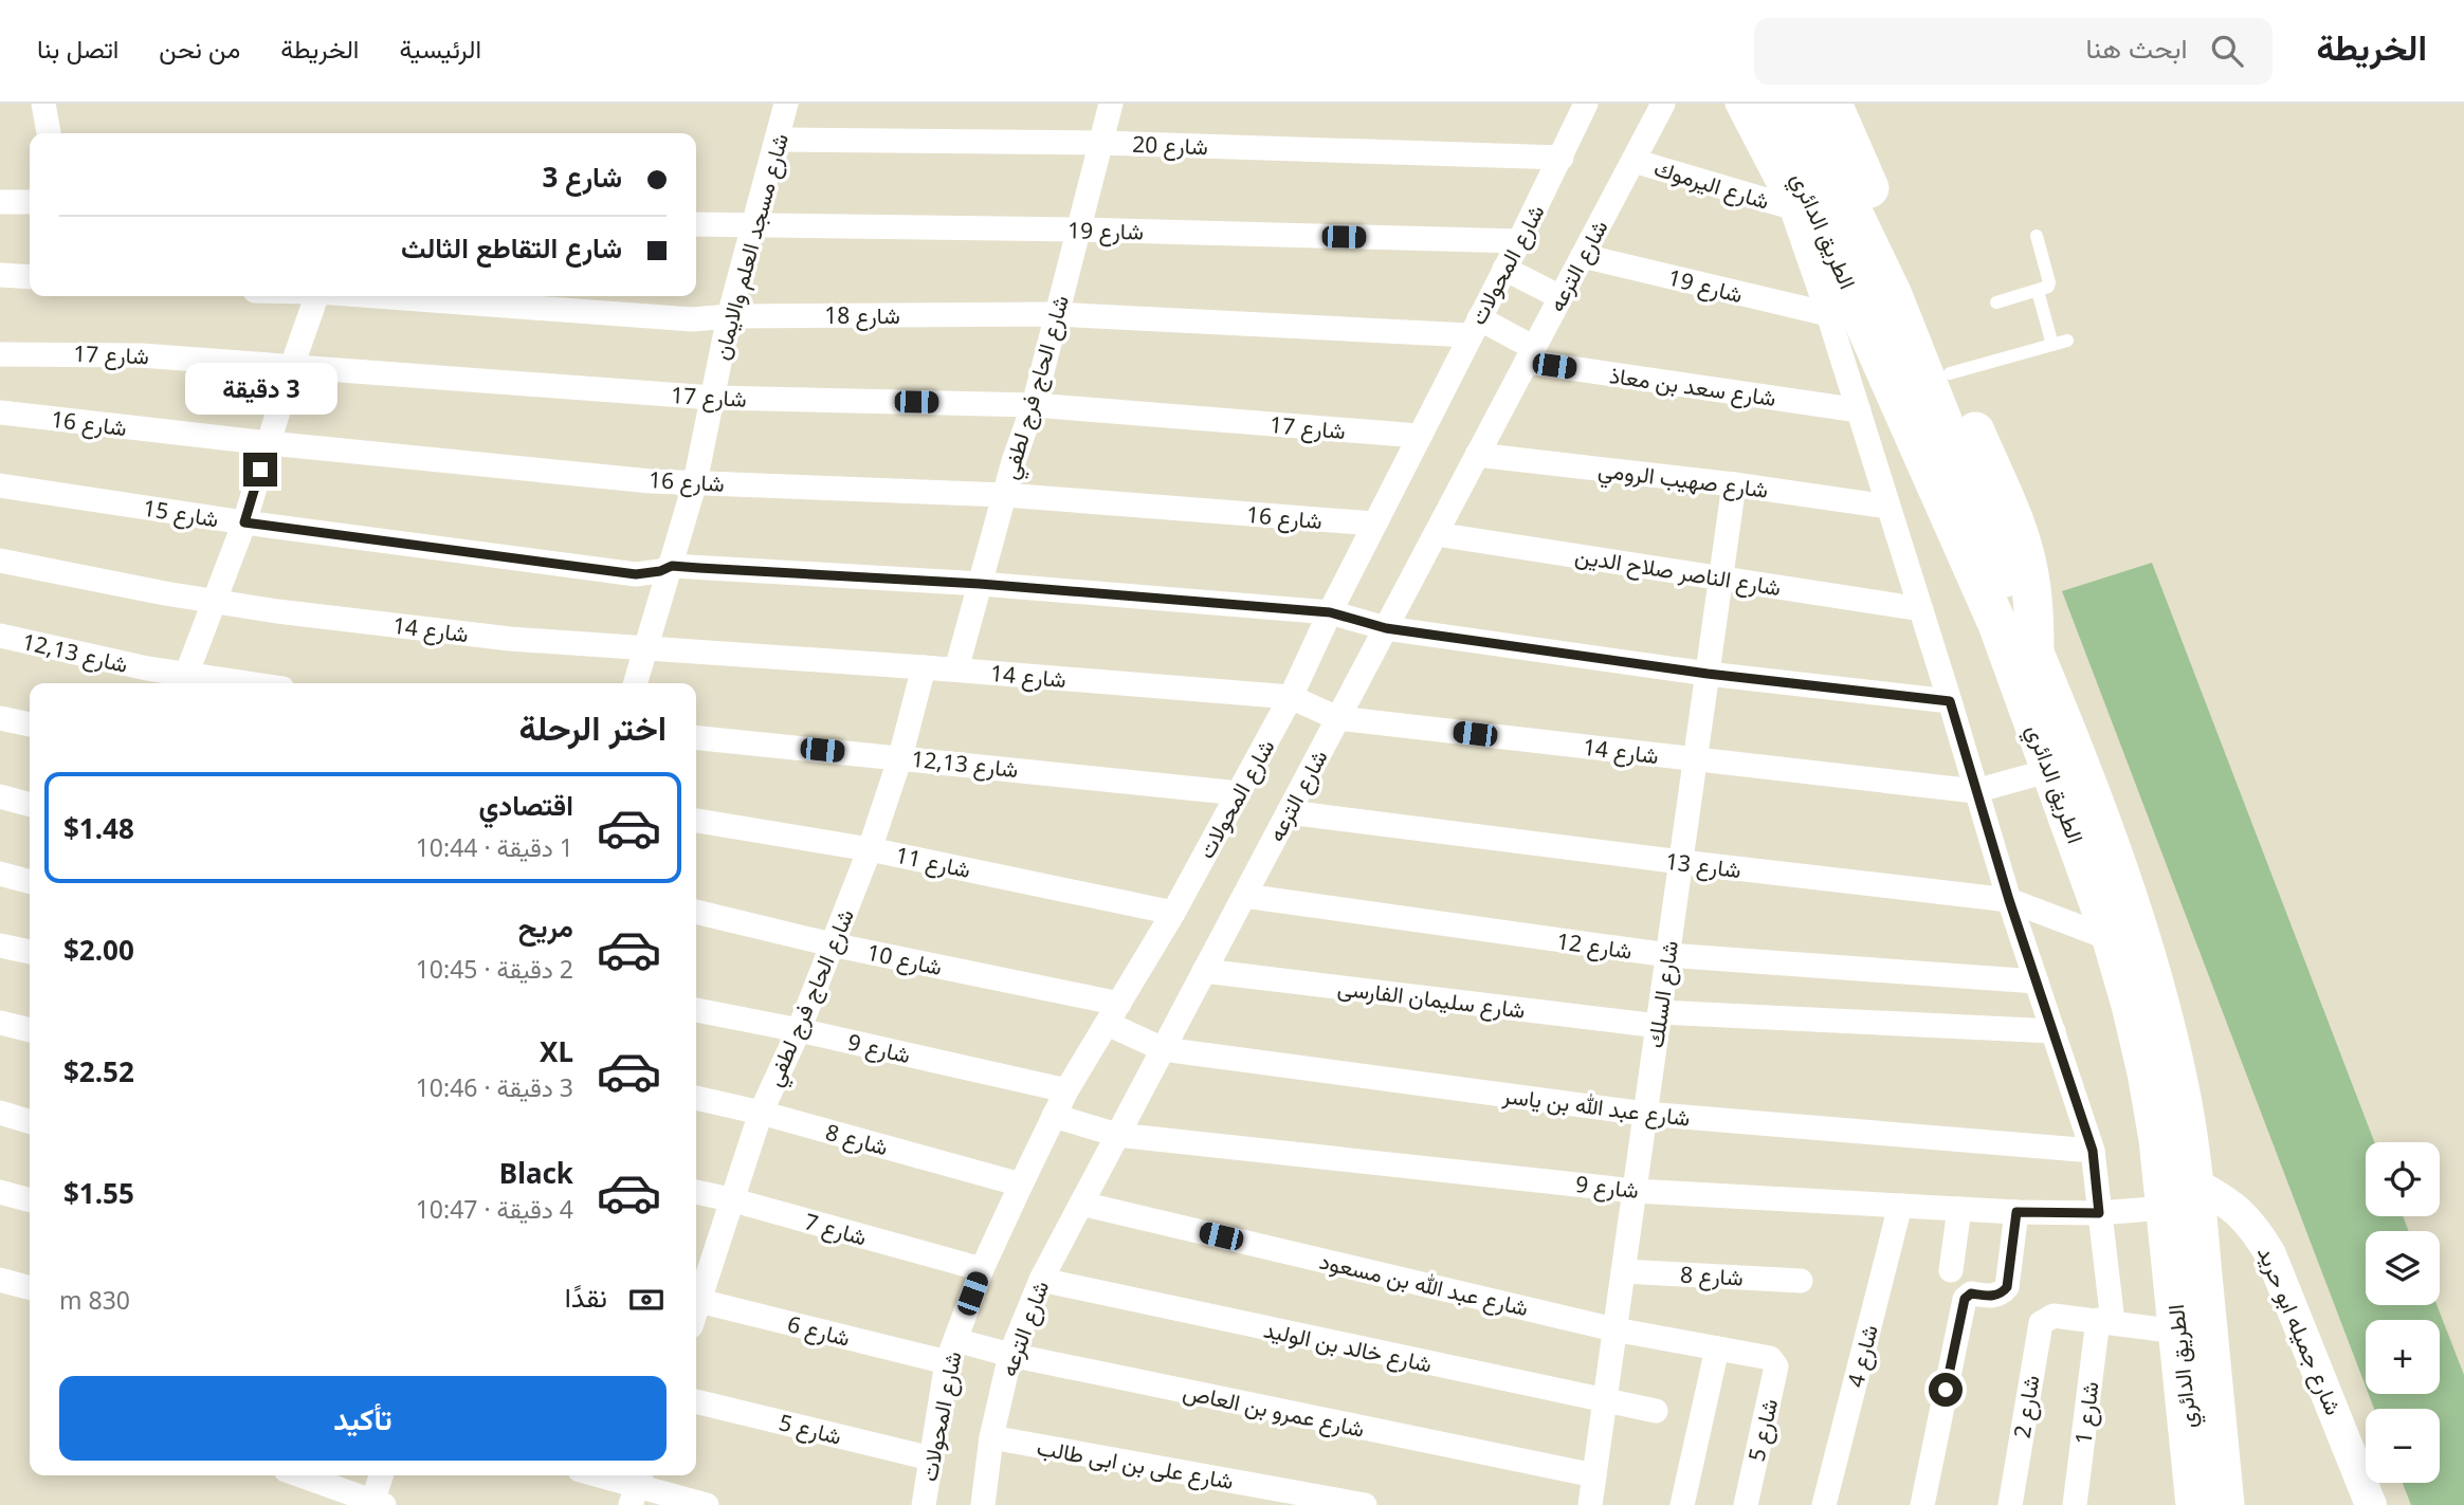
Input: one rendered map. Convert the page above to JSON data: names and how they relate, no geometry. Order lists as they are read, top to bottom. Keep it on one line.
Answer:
{"streets":{"main road":["الطريق الدائري"],"street":["شارع 20","شارع اليرموك","شارع 19","شارع مسجد العلم والايمان","شارع المحولات","شارع الترعه","شارع 18","شارع 17","شارع سعد بن معاذ","شارع الحاج فرج لطفي","شارع 16","شارع صهيب الرومي","شارع 15","شارع الناصر صلاح الدين","شارع 14","شارع 12,13","شارع 11","شارع 13","شارع 12","شارع 10","شارع السلك","شارع سليمان الفارسى","شارع 9","شارع عبد الله بن ياسر","شارع 8","شارع 7","شارع عبد الله بن مسعود","شارع 6","شارع جميله ابو حريد","شارع خالد بن الوليد","شارع 4","شارع 2","شارع عمرو بن العاص","شارع 1","شارع 5","شارع على بن ابى طالب"]},"crossings":[["شارع 20","شارع مسجد العلم والايمان"],["شارع 20","شارع المحولات"],["شارع 20","شارع الحاج فرج لطفي"],["شارع اليرموك","شارع الترعه"],["شارع اليرموك","شارع 1"],["شارع 19","الطريق الدائري"],["شارع 19","شارع مسجد العلم والايمان"],["شارع 19","شارع المحولات"],["شارع 19","شارع الترعه"],["شارع 19","شارع الحاج فرج لطفي"],["شارع 19","شارع 1"],["الطريق الدائري","شارع 14"],["الطريق الدائري","شارع 13"],["الطريق الدائري","شارع 9"],["الطريق الدائري","شارع جميله ابو حريد"],["الطريق الدائري","شارع 1"],["شارع مسجد العلم والايمان","شارع 18"],["شارع مسجد العلم والايمان","شارع 17"],["شارع مسجد العلم والايمان","شارع 16"],["شارع مسجد العلم والايمان","شارع 15"],["شارع مسجد العلم والايمان","شارع 14"],["شارع المحولات","شارع 18"],["شارع المحولات","شارع 17"],["شارع المحولات","شارع 16"],["شارع المحولات","شارع 15"],["شارع المحولات","شارع 14"],["شارع المحولات","شارع 12,13"],["شارع المحولات","شارع 11"],["شارع المحولات","شارع 10"],["شارع المحولات","شارع 9"],["شارع المحولات","شارع عبد الله بن ياسر"],["شارع المحولات","شارع 8"],["شارع المحولات","شارع 7"],["شارع المحولات","شارع 6"],["شارع المحولات","شارع عمرو بن العاص"],["شارع المحولات","شارع 5"],["شارع الترعه","شارع سعد بن معاذ"],["شارع الترعه","شارع صهيب الرومي"],["شارع الترعه","شارع 15"],["شارع الترعه","شارع الناصر صلاح الدين"],["شارع الترعه","شارع 14"],["شارع الترعه","شارع 13"],["شارع الترعه","شارع 12"],["شارع الترعه","شارع سليمان الفارسى"],["شارع الترعه","شارع 9"],["شارع الترعه","شارع عبد الله بن ياسر"],["شارع الترعه","شارع عبد الله بن مسعود"],["شارع الترعه","شارع خالد بن الوليد"],["شارع الترعه","شارع عمرو بن العاص"],["شارع الترعه","شارع على بن ابى طالب"],["شارع 18","شارع الحاج فرج لطفي"],["شارع 17","شارع الحاج فرج لطفي"],["شارع سعد بن معاذ","شارع 1"],["شارع الحاج فرج لطفي","شارع 16"],["شارع الحاج فرج لطفي","شارع 15"],["شارع الحاج فرج لطفي","شارع 14"],["شارع الحاج فرج لطفي","شارع 12,13"],["شارع الحاج فرج لطفي","شارع 11"],["شارع الحاج فرج لطفي","شارع 10"],["شارع الحاج فرج لطفي","شارع 9"],["شارع الحاج فرج لطفي","شارع 8"],["شارع الحاج فرج لطفي","شارع 7"],["شارع صهيب الرومي","شارع السلك"],["شارع صهيب الرومي","شارع 1"],["شارع 15","شارع السلك"],["شارع 15","شارع 1"],["شارع الناصر صلاح الدين","شارع السلك"],["شارع الناصر صلاح الدين","شارع 1"],["شارع 14","شارع السلك"],["شارع 14","شارع 1"],["شارع 13","شارع السلك"],["شارع 13","شارع 1"],["شارع 12","شارع السلك"],["شارع 12","شارع 1"],["شارع 10","شارع عبد الله بن ياسر"],["شارع السلك","شارع سليمان الفارسى"],["شارع السلك","شارع 9"],["شارع السلك","شارع عبد الله بن ياسر"],["شارع السلك","شارع 8"],["شارع السلك","شارع عبد الله بن مسعود"],["شارع السلك","شارع خالد بن الوليد"],["شارع السلك","شارع عمرو بن العاص"],["شارع سليمان الفارسى","شارع 1"],["شارع 9","شارع جميله ابو حريد"],["شارع 9","شارع 4"],["شارع 9","شارع 1"],["شارع عبد الله بن ياسر","شارع 1"],["شارع عبد الله بن مسعود","شارع 5"],["شارع 6","شارع عمرو بن العاص"],["شارع 2","شارع 1"]],"page":{"header":"الخريطة","search":"ابحث هنا","nav":["الرئيسية","الخريطة","من نحن","اتصل بنا"],"banner":["شارع 3","شارع التقاطع الثالث"],"bubble":"3 دقيقة","heading":"اختر الرحلة","list":[{"name":"اقتصادي","note":"1 دقيقة · 10:44","value":"$1.48"},{"name":"مريح","note":"2 دقيقة · 10:45","value":"$2.00"},{"name":"XL","note":"3 دقيقة · 10:46","value":"$2.52"},{"name":"Black","note":"4 دقيقة · 10:47","value":"$1.55"}],"map_buttons":["+","−"],"pay":["نقدًا","830 m"],"buttons":"تأكيد"}}
